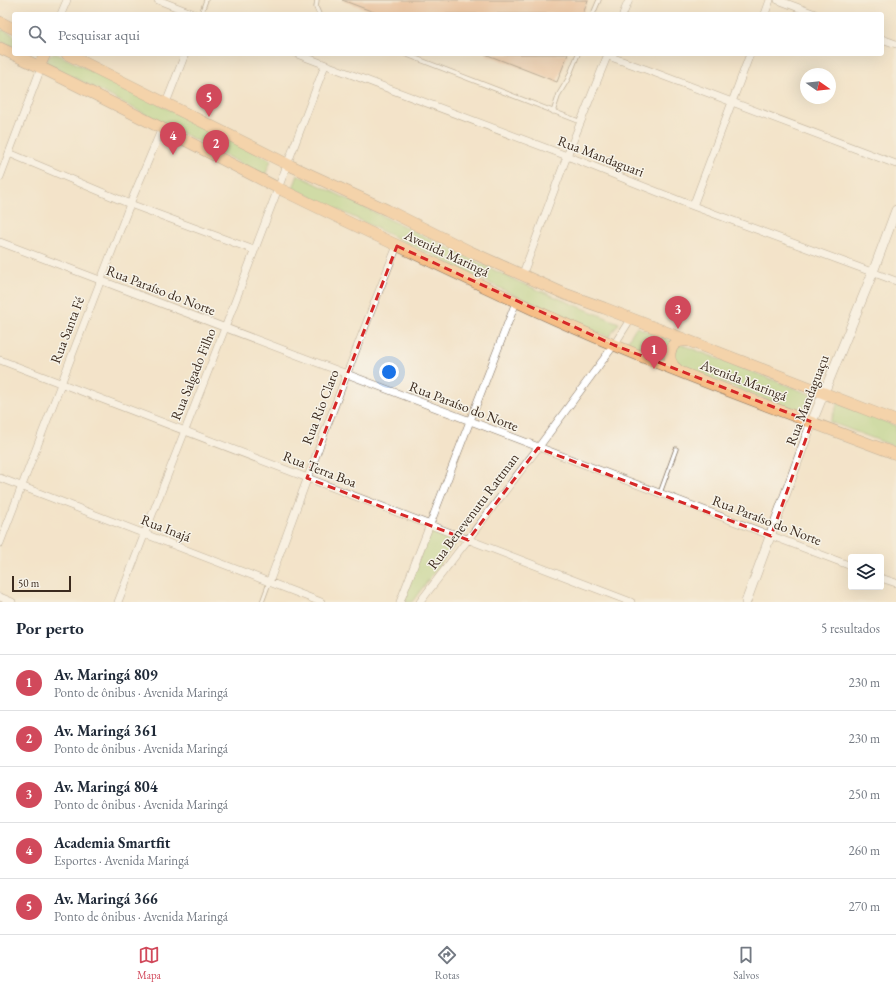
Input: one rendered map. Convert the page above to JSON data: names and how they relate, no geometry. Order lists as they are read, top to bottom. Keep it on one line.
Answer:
{"streets":{"main road":["Avenida Maringá"],"street":["Rua Mandaguari","Rua Paraíso do Norte","Rua Santa Fé","Rua Salgado Filho","Rua Mandaguaçu","Rua Rio Claro","Rua Terra Boa","Rua Benevenutu Rattman","Rua Inajá"]},"crossings":[["Rua Mandaguari","Rua Salgado Filho"],["Rua Mandaguari","Rua Mandaguaçu"],["Avenida Maringá","Rua Santa Fé"],["Avenida Maringá","Rua Salgado Filho"],["Avenida Maringá","Rua Mandaguaçu"],["Avenida Maringá","Rua Rio Claro"],["Avenida Maringá","Rua Benevenutu Rattman"],["Rua Paraíso do Norte","Rua Santa Fé"],["Rua Paraíso do Norte","Rua Salgado Filho"],["Rua Paraíso do Norte","Rua Mandaguaçu"],["Rua Paraíso do Norte","Rua Rio Claro"],["Rua Paraíso do Norte","Rua Benevenutu Rattman"],["Rua Santa Fé","Rua Terra Boa"],["Rua Santa Fé","Rua Inajá"],["Rua Salgado Filho","Rua Terra Boa"],["Rua Salgado Filho","Rua Inajá"],["Rua Rio Claro","Rua Terra Boa"],["Rua Rio Claro","Rua Inajá"],["Rua Terra Boa","Rua Benevenutu Rattman"]],"scale_bar":"50 m","north":"right","page":{"search":"Pesquisar aqui","pins":["5","4","2","3","1"],"scale":"50 m","heading":["Por perto","5 resultados"],"list":[{"mark":"1","name":"Av. Maringá 809","note":"Ponto de ônibus · Avenida Maringá","value":"230 m"},{"mark":"2","name":"Av. Maringá 361","note":"Ponto de ônibus · Avenida Maringá","value":"230 m"},{"mark":"3","name":"Av. Maringá 804","note":"Ponto de ônibus · Avenida Maringá","value":"250 m"},{"mark":"4","name":"Academia Smartfit","note":"Esportes · Avenida Maringá","value":"260 m"},{"mark":"5","name":"Av. Maringá 366","note":"Ponto de ônibus · Avenida Maringá","value":"270 m"}],"nav":["Mapa","Rotas","Salvos"]}}
